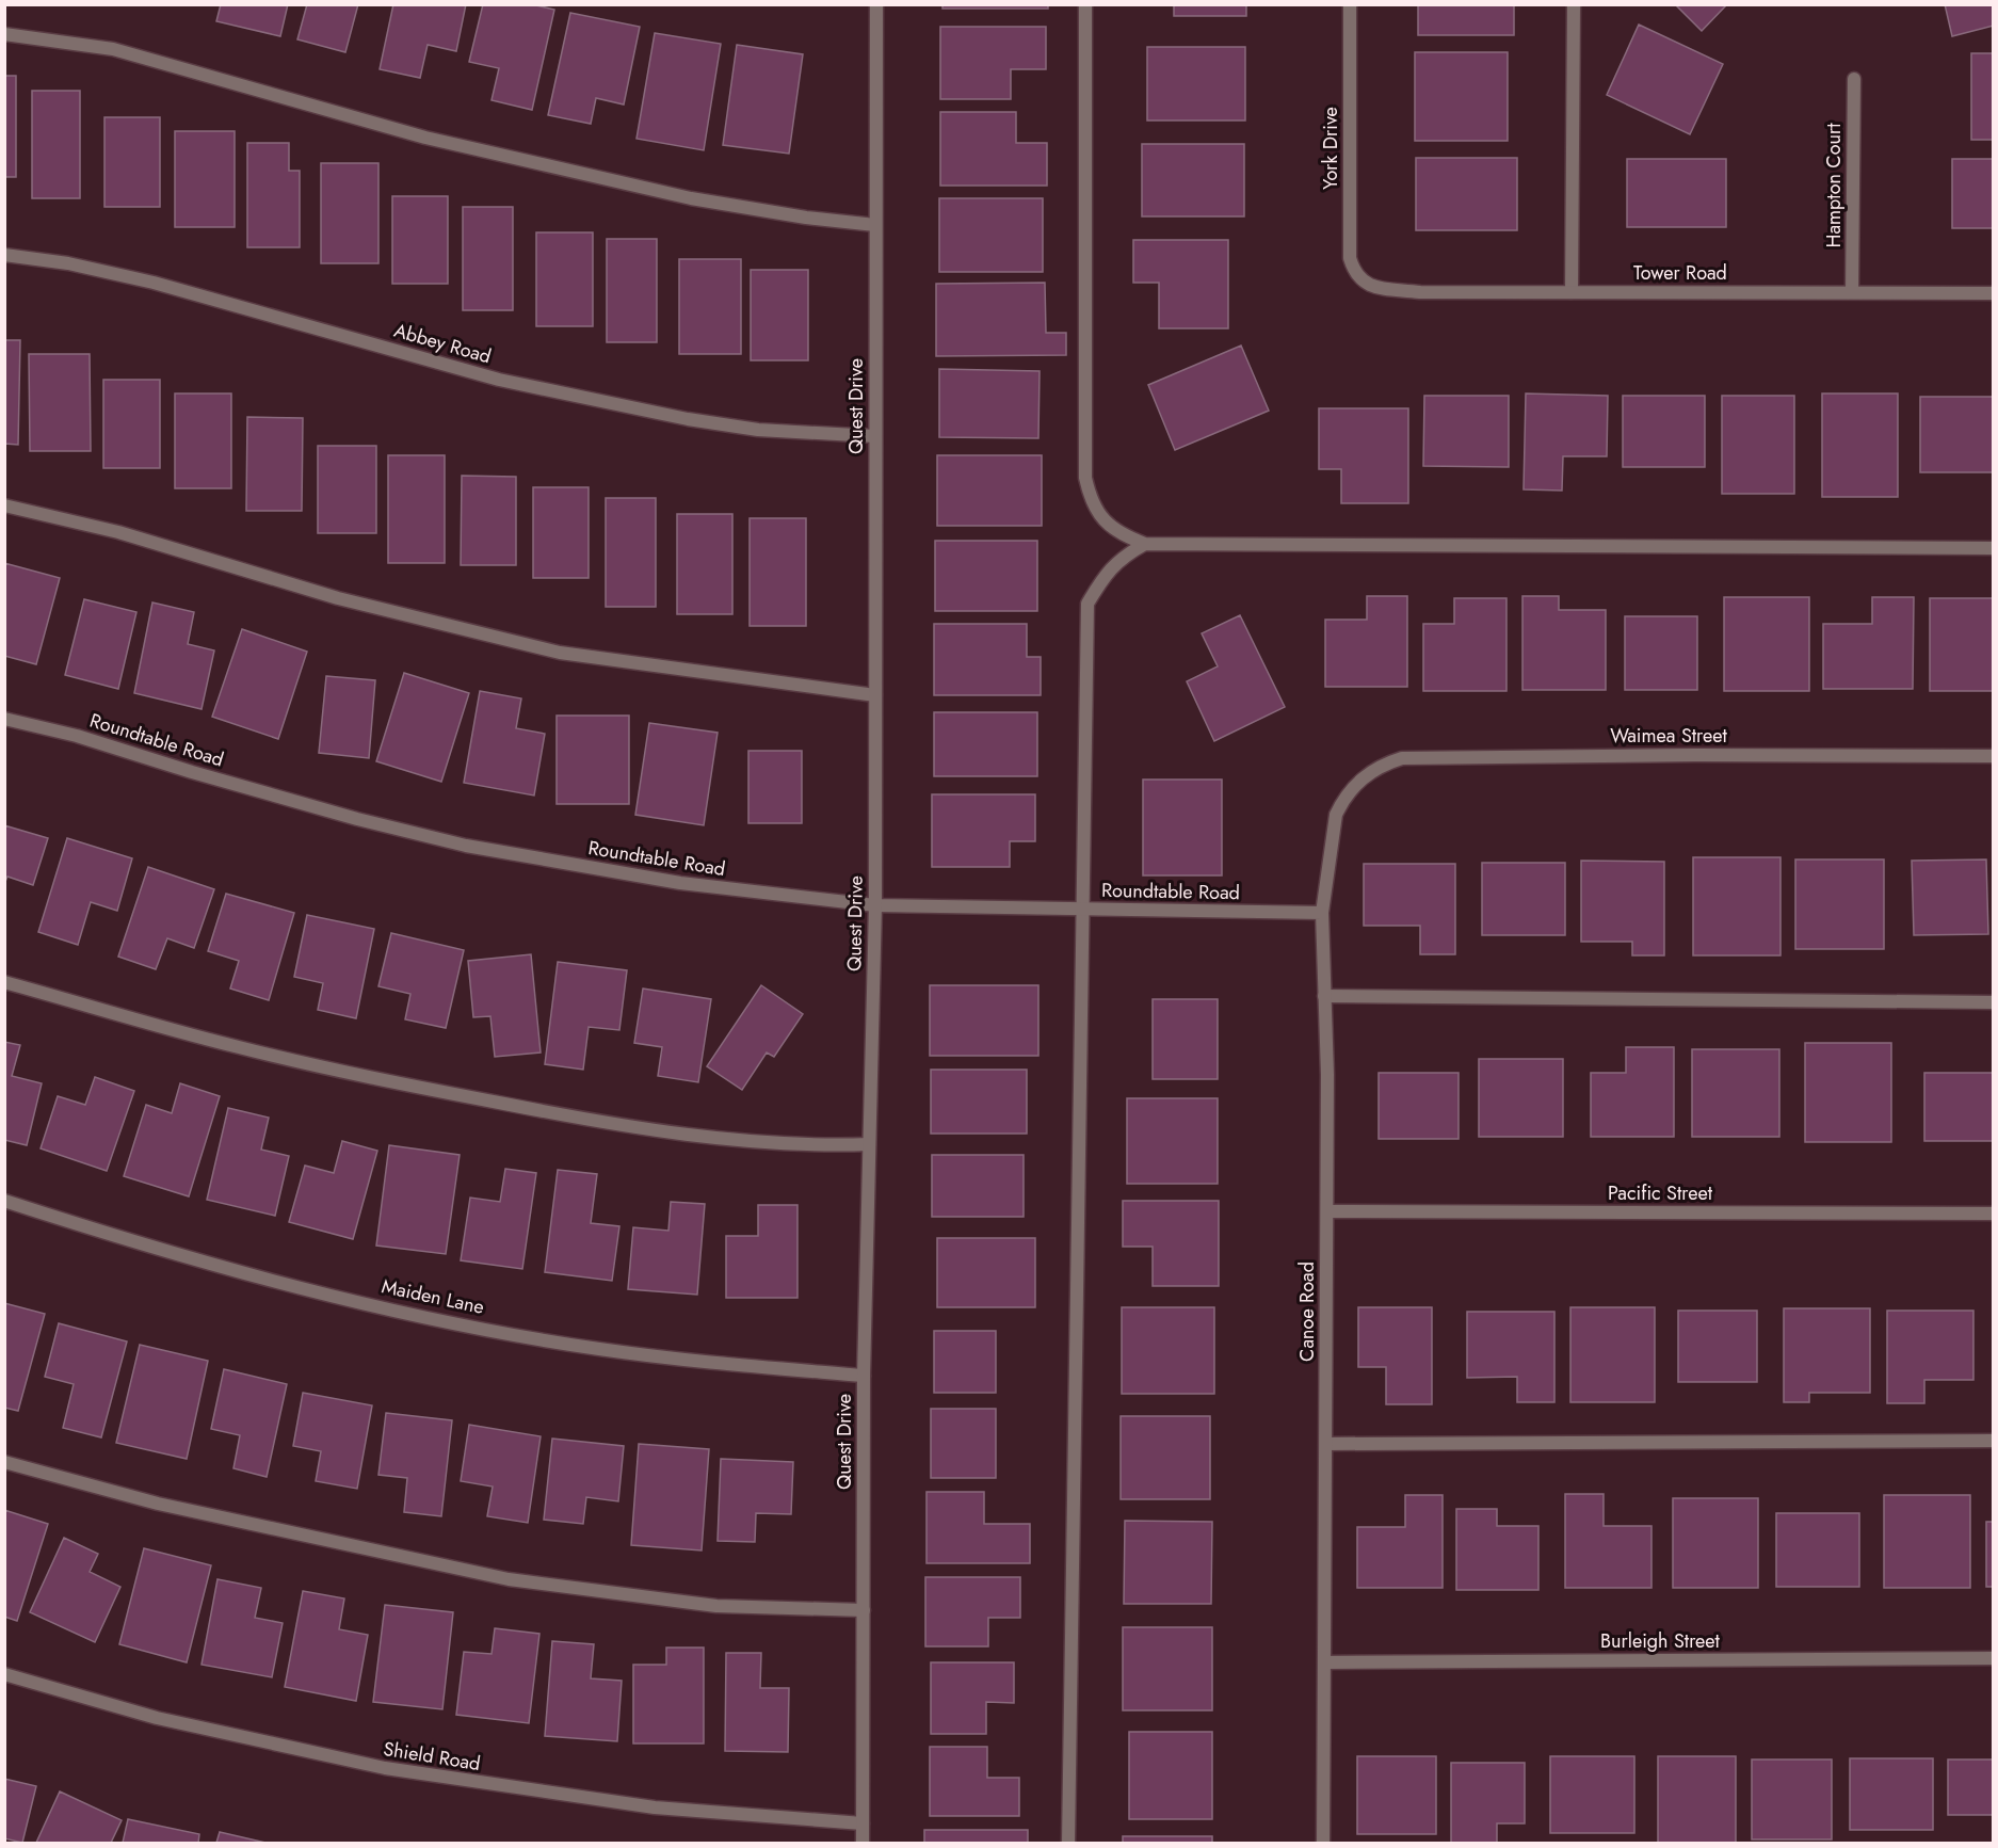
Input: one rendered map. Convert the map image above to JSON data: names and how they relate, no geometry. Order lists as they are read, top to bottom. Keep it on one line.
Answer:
{"streets":{"street":["York Drive","Hampton Court","Tower Road","Abbey Road","Quest Drive","Waimea Street","Roundtable Road","Pacific Street","Maiden Lane","Canoe Road","Burleigh Street","Shield Road"]},"crossings":[["York Drive","Tower Road"],["Hampton Court","Tower Road"],["Abbey Road","Quest Drive"],["Quest Drive","Roundtable Road"],["Quest Drive","Maiden Lane"],["Quest Drive","Shield Road"],["Waimea Street","Canoe Road"],["Roundtable Road","Canoe Road"],["Pacific Street","Canoe Road"],["Canoe Road","Burleigh Street"]]}
